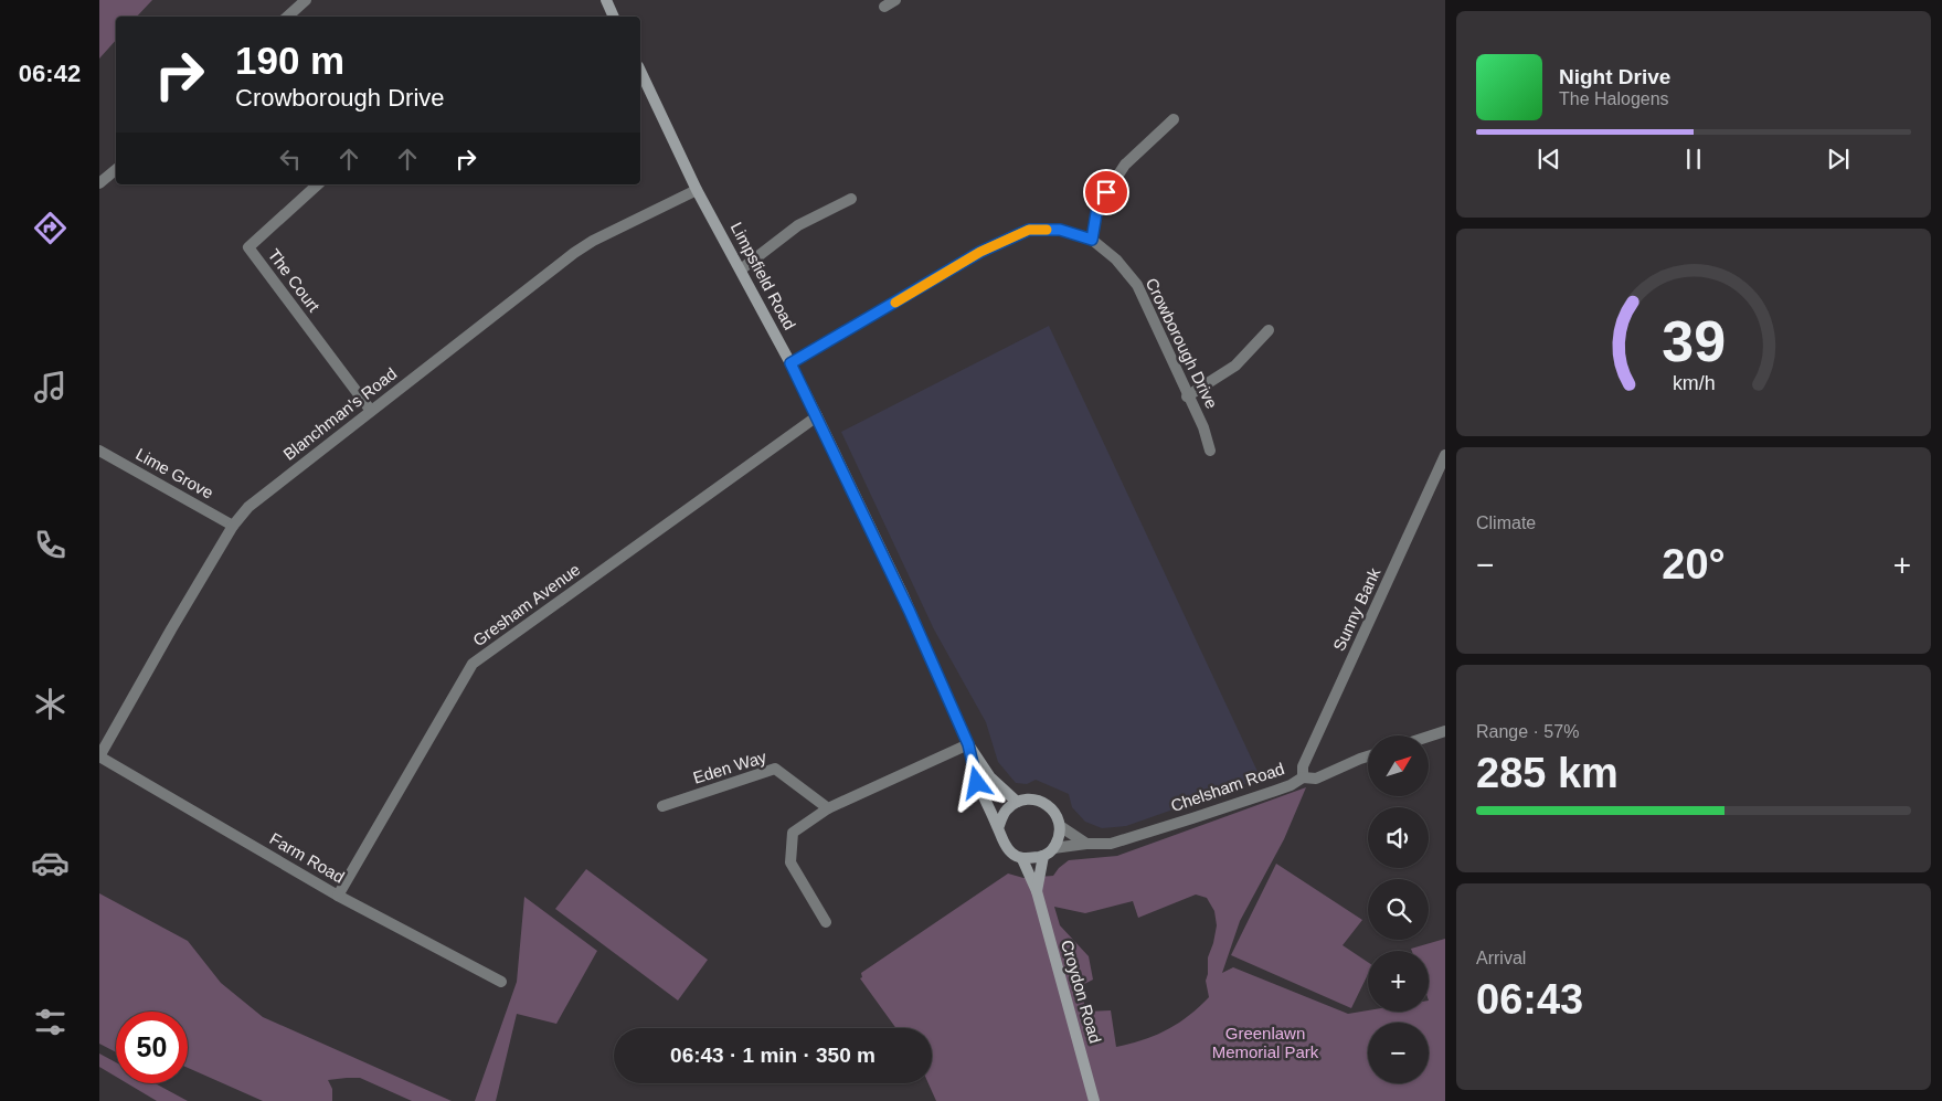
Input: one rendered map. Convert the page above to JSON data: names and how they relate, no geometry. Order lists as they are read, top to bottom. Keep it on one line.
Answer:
{"streets":{"main road":["Limpsfield Road","Croydon Road"],"street":["The Court","Crowborough Drive","Blanchman's Road","Lime Grove","Gresham Avenue","Sunny Bank","Eden Way","Chelsham Road","Farm Road"]},"crossings":[["Limpsfield Road","Crowborough Drive"],["Limpsfield Road","Blanchman's Road"],["Limpsfield Road","Gresham Avenue"],["Limpsfield Road","Chelsham Road"],["Limpsfield Road","Croydon Road"],["The Court","Blanchman's Road"],["Blanchman's Road","Lime Grove"],["Blanchman's Road","Farm Road"],["Gresham Avenue","Farm Road"],["Sunny Bank","Chelsham Road"],["Chelsham Road","Croydon Road"]],"parks":["Greenlawn Memorial Park"],"north":"top right","page":{"tabs":"06:42","turn":["190 m","Crowborough Drive"],"song":["Night Drive","The Halogens"],"tile":["Climate",["Range · 57%","285 km"],["Arrival","06:43"]],"heat":["−","20°","+"],"map_buttons":["+","−"],"limit":"50","trip":"06:43 · 1 min · 350 m","gauge":["39","km/h"]}}
